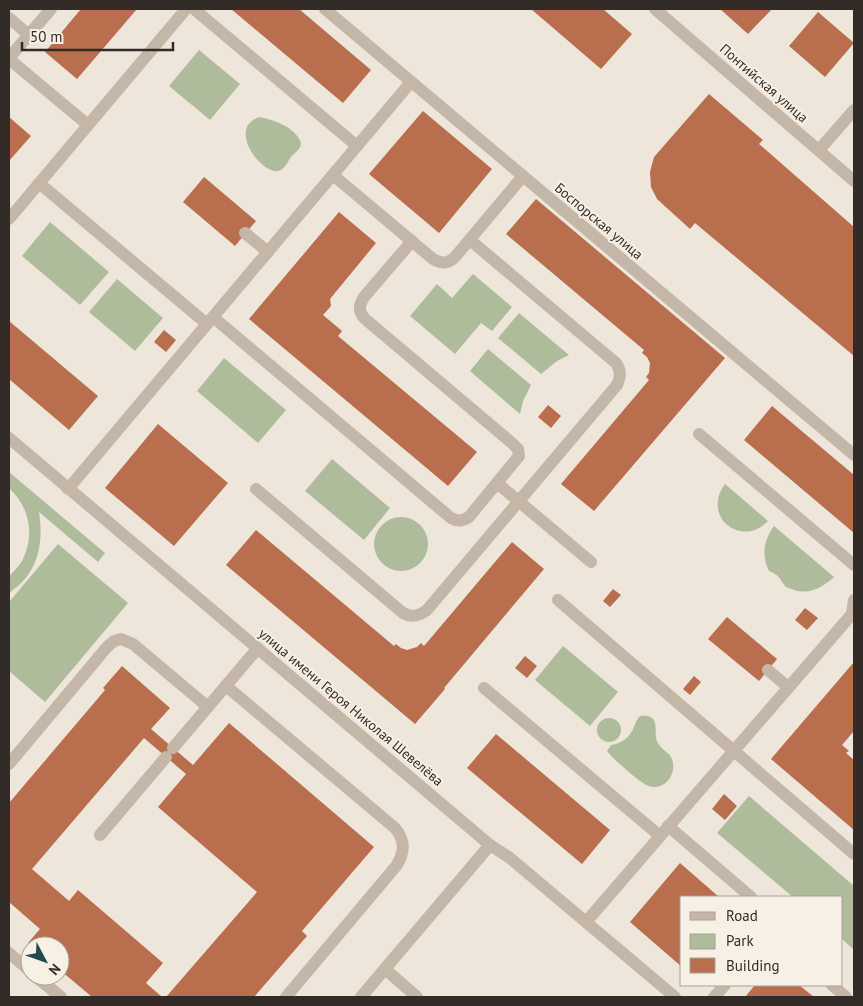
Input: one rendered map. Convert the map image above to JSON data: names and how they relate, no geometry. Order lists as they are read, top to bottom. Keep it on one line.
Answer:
{"streets":{"street":["Понтийская улица","Боспорская улица","улица имени Героя Николая Шевелёва"]},"legend":["Road","Park","Building"],"scale_bar":"50 m","north":"bottom right"}
